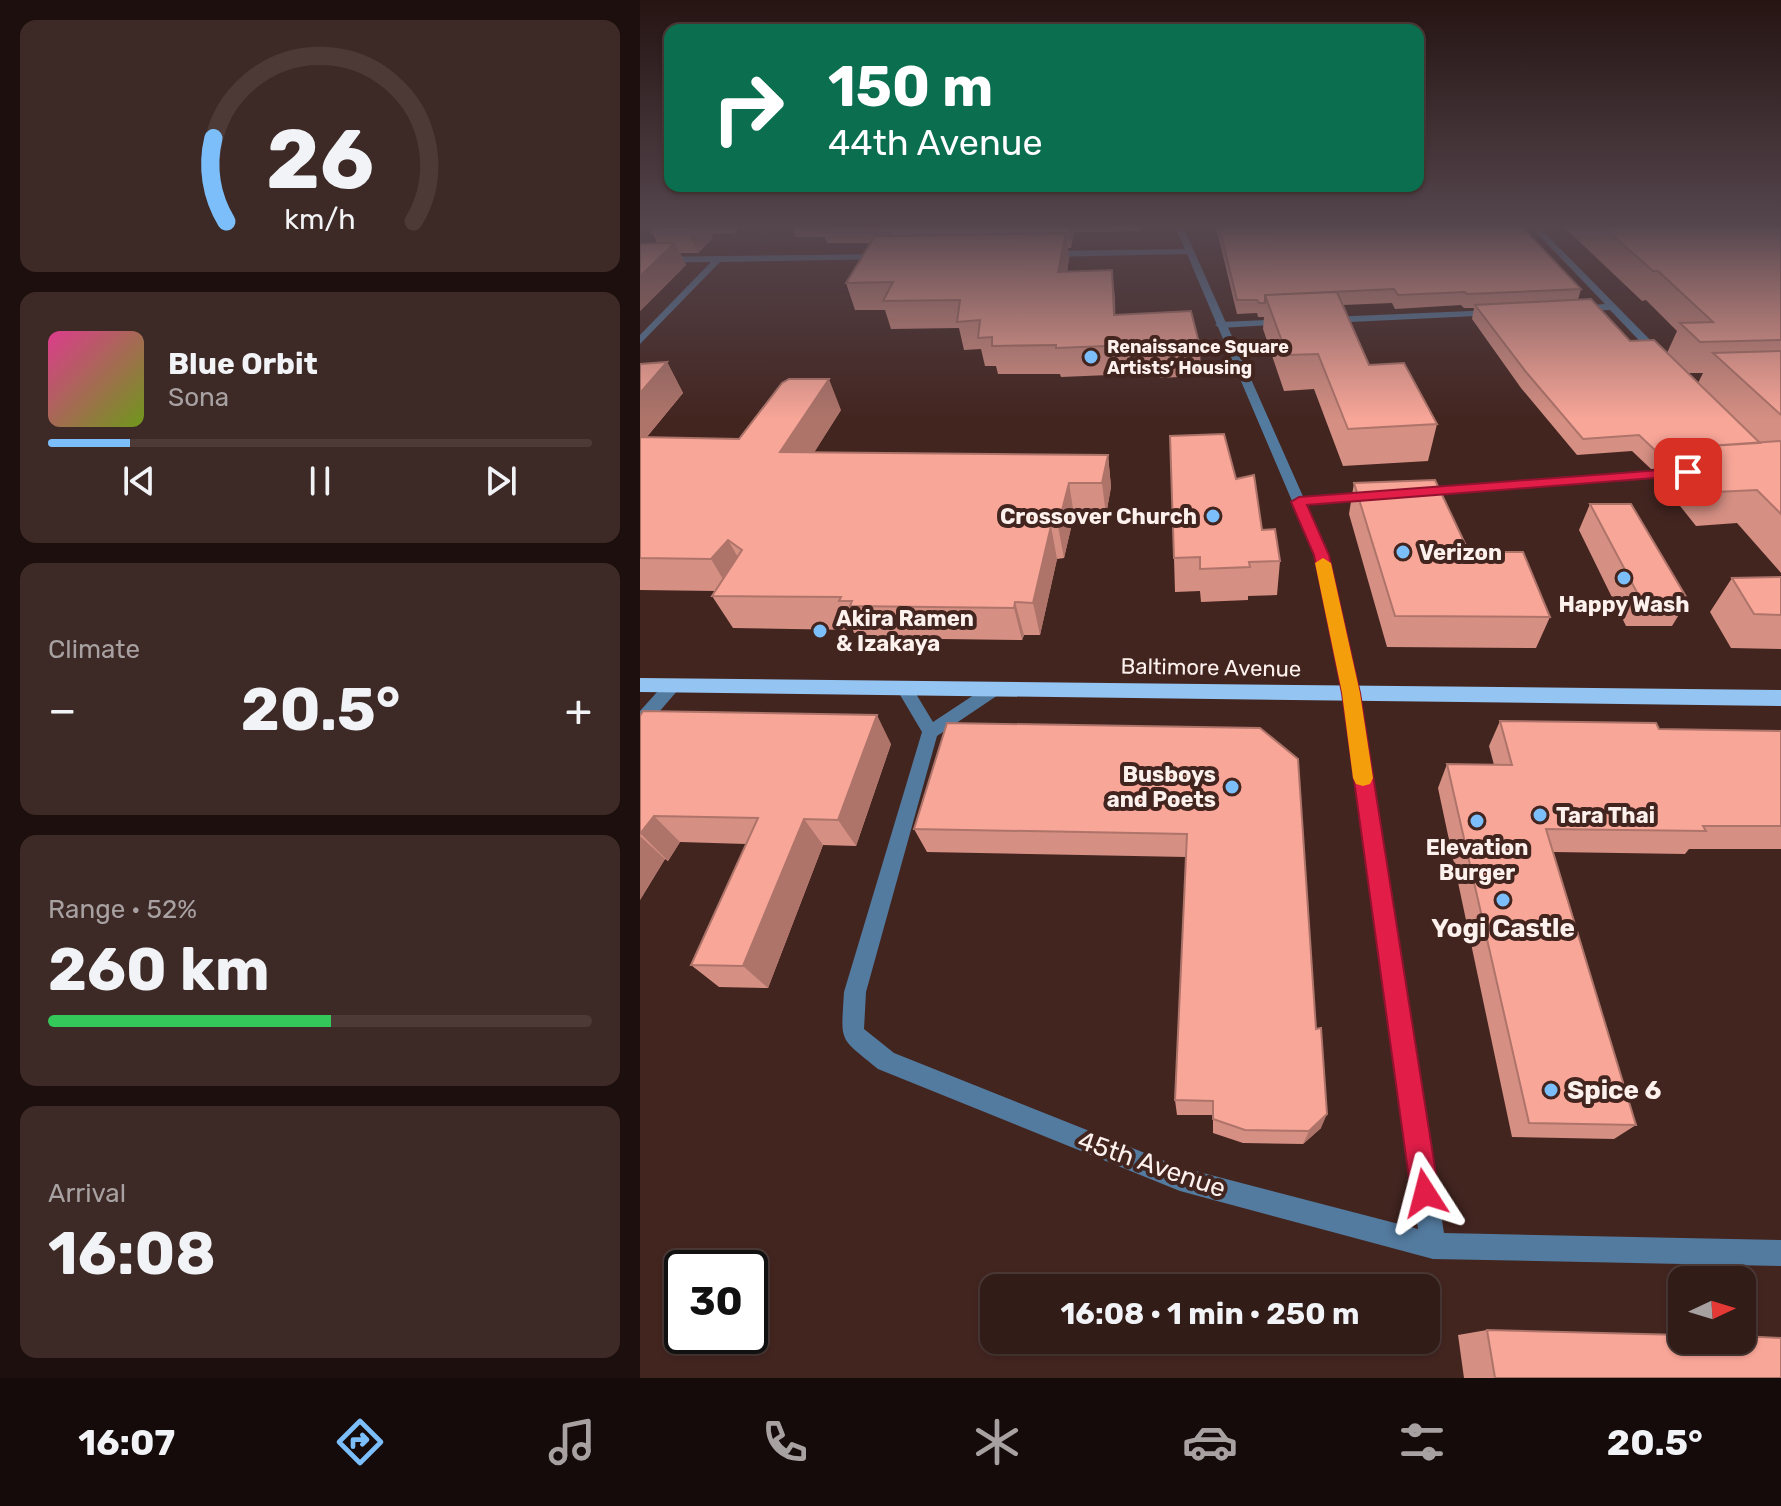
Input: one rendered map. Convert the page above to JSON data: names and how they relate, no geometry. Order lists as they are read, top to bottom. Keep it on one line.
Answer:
{"streets":{"main road":["Baltimore Avenue"],"street":["45th Avenue"]},"places":["Renaissance Square Artists’ Housing","Crossover Church","Verizon","Happy Wash","Akira Ramen & Izakaya","Busboys and Poets","Tara Thai","Elevation Burger","Yogi Castle","Spice 6"],"north":"right","page":{"turn":["150 m","44th Avenue"],"song":["Blue Orbit","Sona"],"tile":["Climate",["Range · 52%","260 km"],["Arrival","16:08"]],"heat":["−","20.5°","+"],"limit":"30","trip":"16:08 · 1 min · 250 m","tabs":["16:07","20.5°"],"gauge":["26","km/h"]}}
